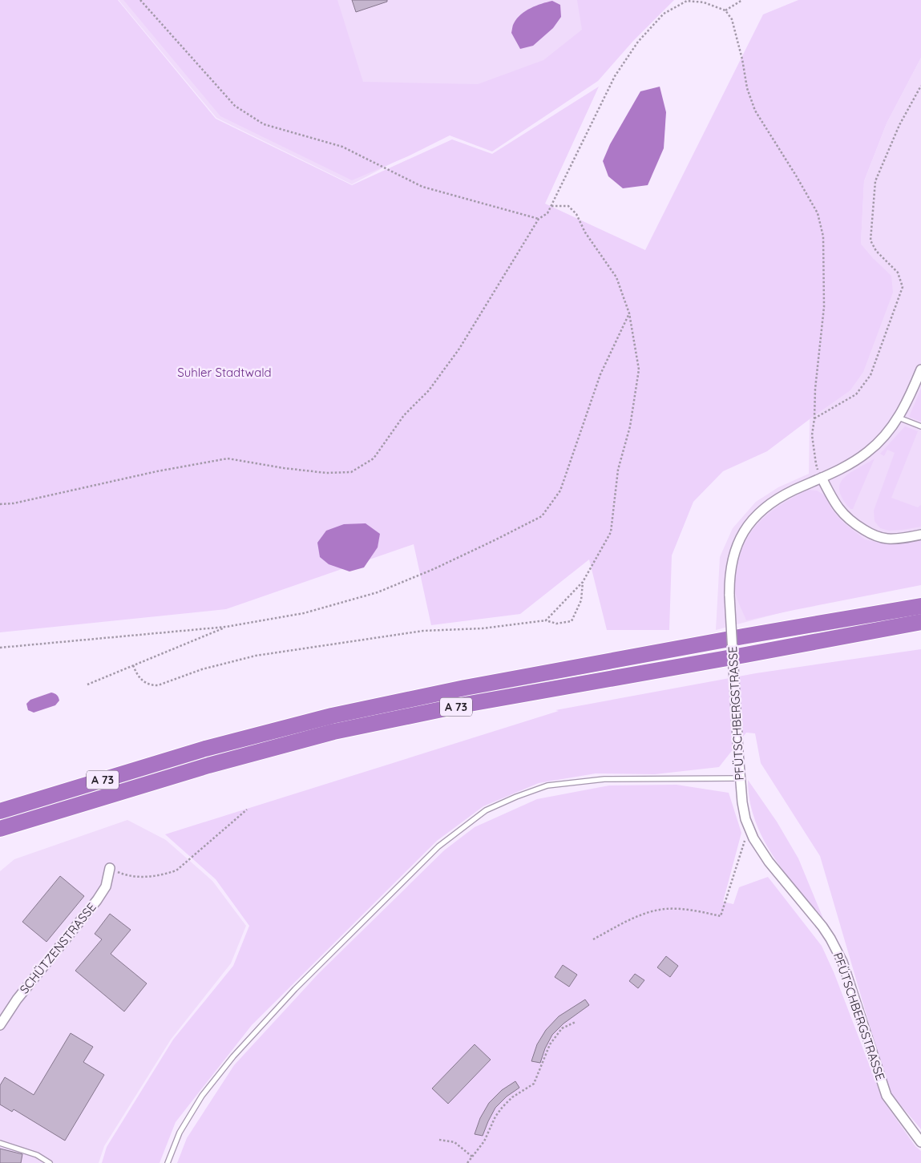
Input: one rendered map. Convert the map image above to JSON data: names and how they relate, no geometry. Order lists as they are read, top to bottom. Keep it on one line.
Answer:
{"streets":{"highway":["A 73"],"street":["PFÜTSCHBERGSTRASSE","SCHÜTZENSTRASSE"]},"parks":["Suhler Stadtwald"]}
